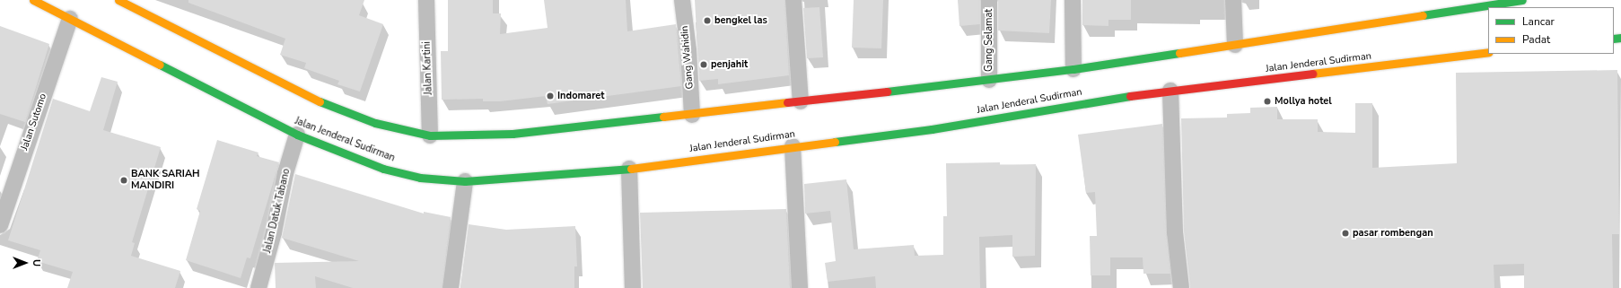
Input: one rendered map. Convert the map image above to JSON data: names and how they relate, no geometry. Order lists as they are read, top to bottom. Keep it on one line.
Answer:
{"streets":{"main road":["Jalan Jenderal Sudirman"],"street":["Gang Selamat","Gang Wahidin","Jalan Kartini","Jalan Sutomo","Jalan Datuk Tabano"]},"crossings":[["Jalan Jenderal Sudirman","Jalan Sutomo"],["Jalan Jenderal Sudirman","Jalan Datuk Tabano"]],"places":["bengkel las","penjahit","Indomaret","Mollya hotel","BANK SARIAH MANDIRI","pasar rombengan"],"legend":["Lancar","Padat"],"north":"right"}
